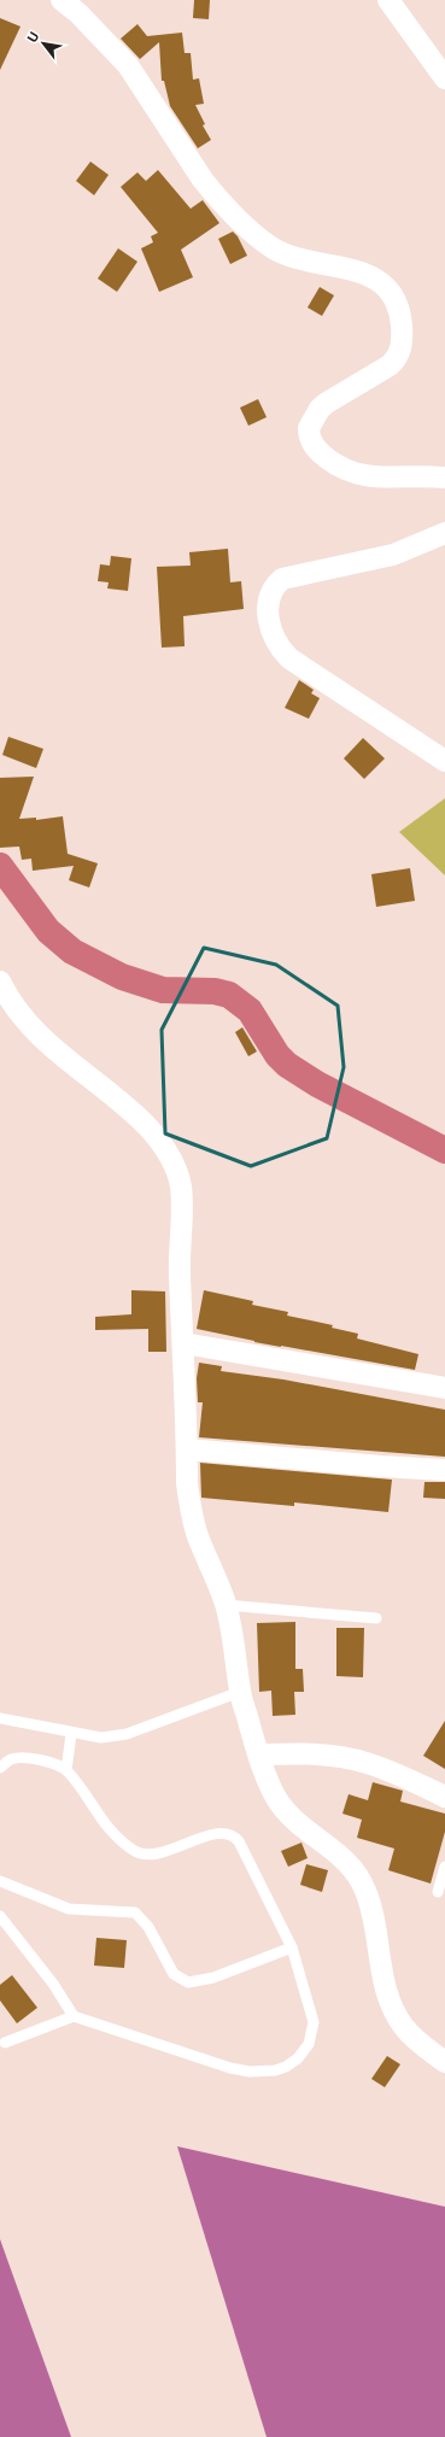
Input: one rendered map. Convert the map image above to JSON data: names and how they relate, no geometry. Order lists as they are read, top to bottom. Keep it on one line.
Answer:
{"north":"top left"}
